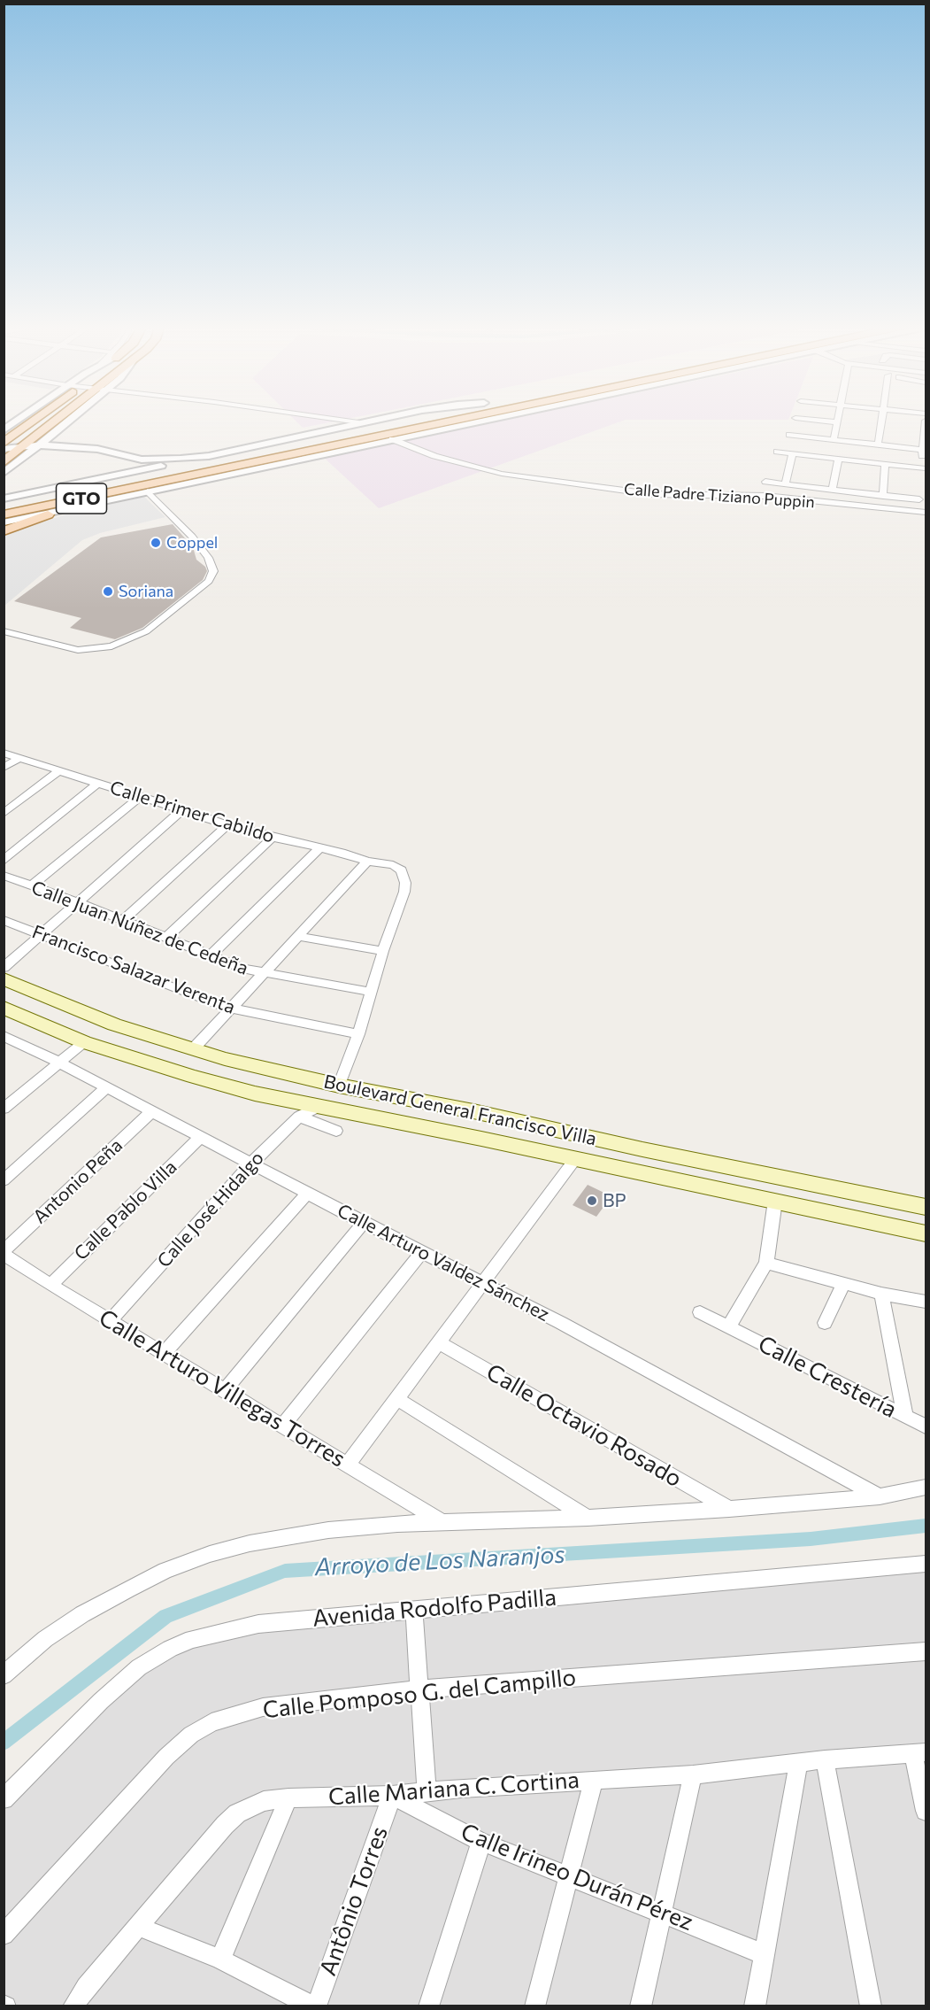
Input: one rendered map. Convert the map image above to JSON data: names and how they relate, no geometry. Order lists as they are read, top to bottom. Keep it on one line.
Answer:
{"streets":{"main road":["GTO","Boulevard General Francisco Villa"],"street":["Calle Padre Tiziano Puppin","Calle Primer Cabildo","Calle Juan Núñez de Cedeña","Francisco Salazar Verenta","Antonio Peña","Calle José Hidalgo","Calle Pablo Villa","Calle Arturo Valdez Sánchez","Calle Crestería","Calle Arturo Villegas Torres","Calle Octavio Rosado","Avenida Rodolfo Padilla","Calle Pomposo G. del Campillo","Calle Mariana C. Cortina","Calle Irineo Durán Pérez","Antônio Torres"]},"crossings":[["Calle Primer Cabildo","Calle Juan Núñez de Cedeña"],["Calle Primer Cabildo","Francisco Salazar Verenta"],["Calle Primer Cabildo","Boulevard General Francisco Villa"],["Boulevard General Francisco Villa","Calle José Hidalgo"],["Antonio Peña","Calle Arturo Valdez Sánchez"],["Antonio Peña","Calle Arturo Villegas Torres"],["Calle José Hidalgo","Calle Arturo Valdez Sánchez"],["Calle José Hidalgo","Calle Arturo Villegas Torres"],["Calle Pablo Villa","Calle Arturo Valdez Sánchez"],["Calle Pablo Villa","Calle Arturo Villegas Torres"],["Calle Mariana C. Cortina","Calle Irineo Durán Pérez"],["Calle Mariana C. Cortina","Antônio Torres"],["Calle Irineo Durán Pérez","Antônio Torres"]],"water":["Arroyo de Los Naranjos"],"places":["Coppel","Soriana","BP"]}
